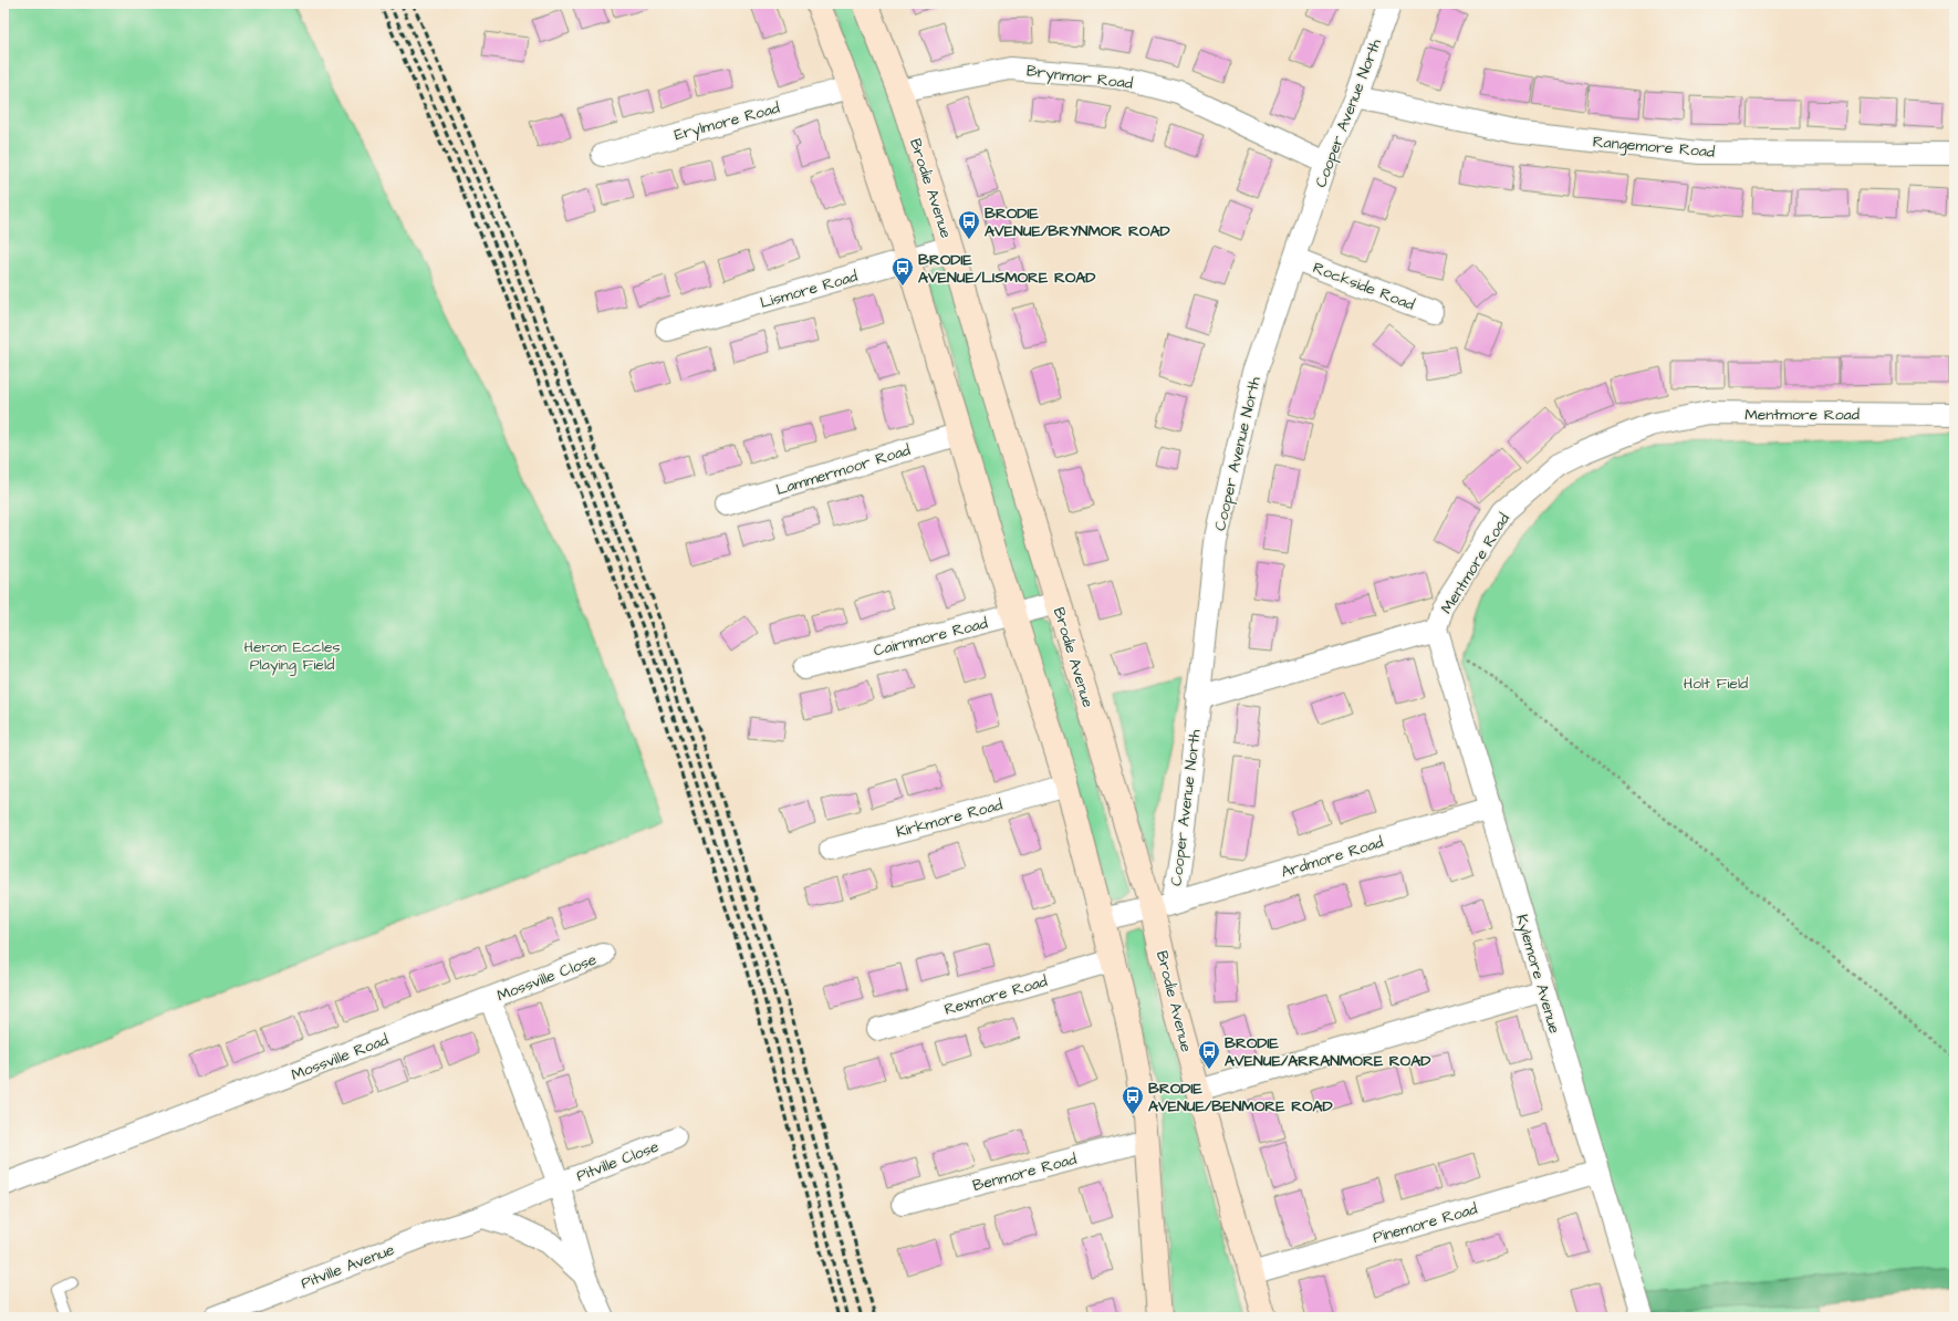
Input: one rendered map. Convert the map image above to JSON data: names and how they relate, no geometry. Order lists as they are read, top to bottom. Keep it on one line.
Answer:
{"streets":{"street":["Brynmor Road","Cooper Avenue North","Erylmore Road","Rangemore Road","Brodie Avenue","Rockside Road","Lismore Road","Mentmore Road","Lammermoor Road","Cairnmore Road","Kirkmore Road","Ardmore Road","Kylemore Avenue","Mossville Close","Rexmore Road","Mossville Road","Pitville Close","Benmore Road","Pinemore Road","Pitville Avenue"]},"crossings":[["Brynmor Road","Cooper Avenue North"],["Brynmor Road","Brodie Avenue"],["Cooper Avenue North","Rangemore Road"],["Cooper Avenue North","Brodie Avenue"],["Cooper Avenue North","Rockside Road"],["Cooper Avenue North","Mentmore Road"],["Cooper Avenue North","Ardmore Road"],["Brodie Avenue","Lismore Road"],["Brodie Avenue","Cairnmore Road"],["Brodie Avenue","Ardmore Road"],["Brodie Avenue","Pinemore Road"],["Mentmore Road","Kylemore Avenue"],["Ardmore Road","Kylemore Avenue"],["Kylemore Avenue","Pinemore Road"],["Mossville Close","Mossville Road"],["Pitville Close","Pitville Avenue"]],"parks":["Heron Eccles Playing Field","Holt Field"],"places":{"bus stop":["BRODIE AVENUE/BRYNMOR ROAD","BRODIE AVENUE/LISMORE ROAD","BRODIE AVENUE/ARRANMORE ROAD","BRODIE AVENUE/BENMORE ROAD"]}}
